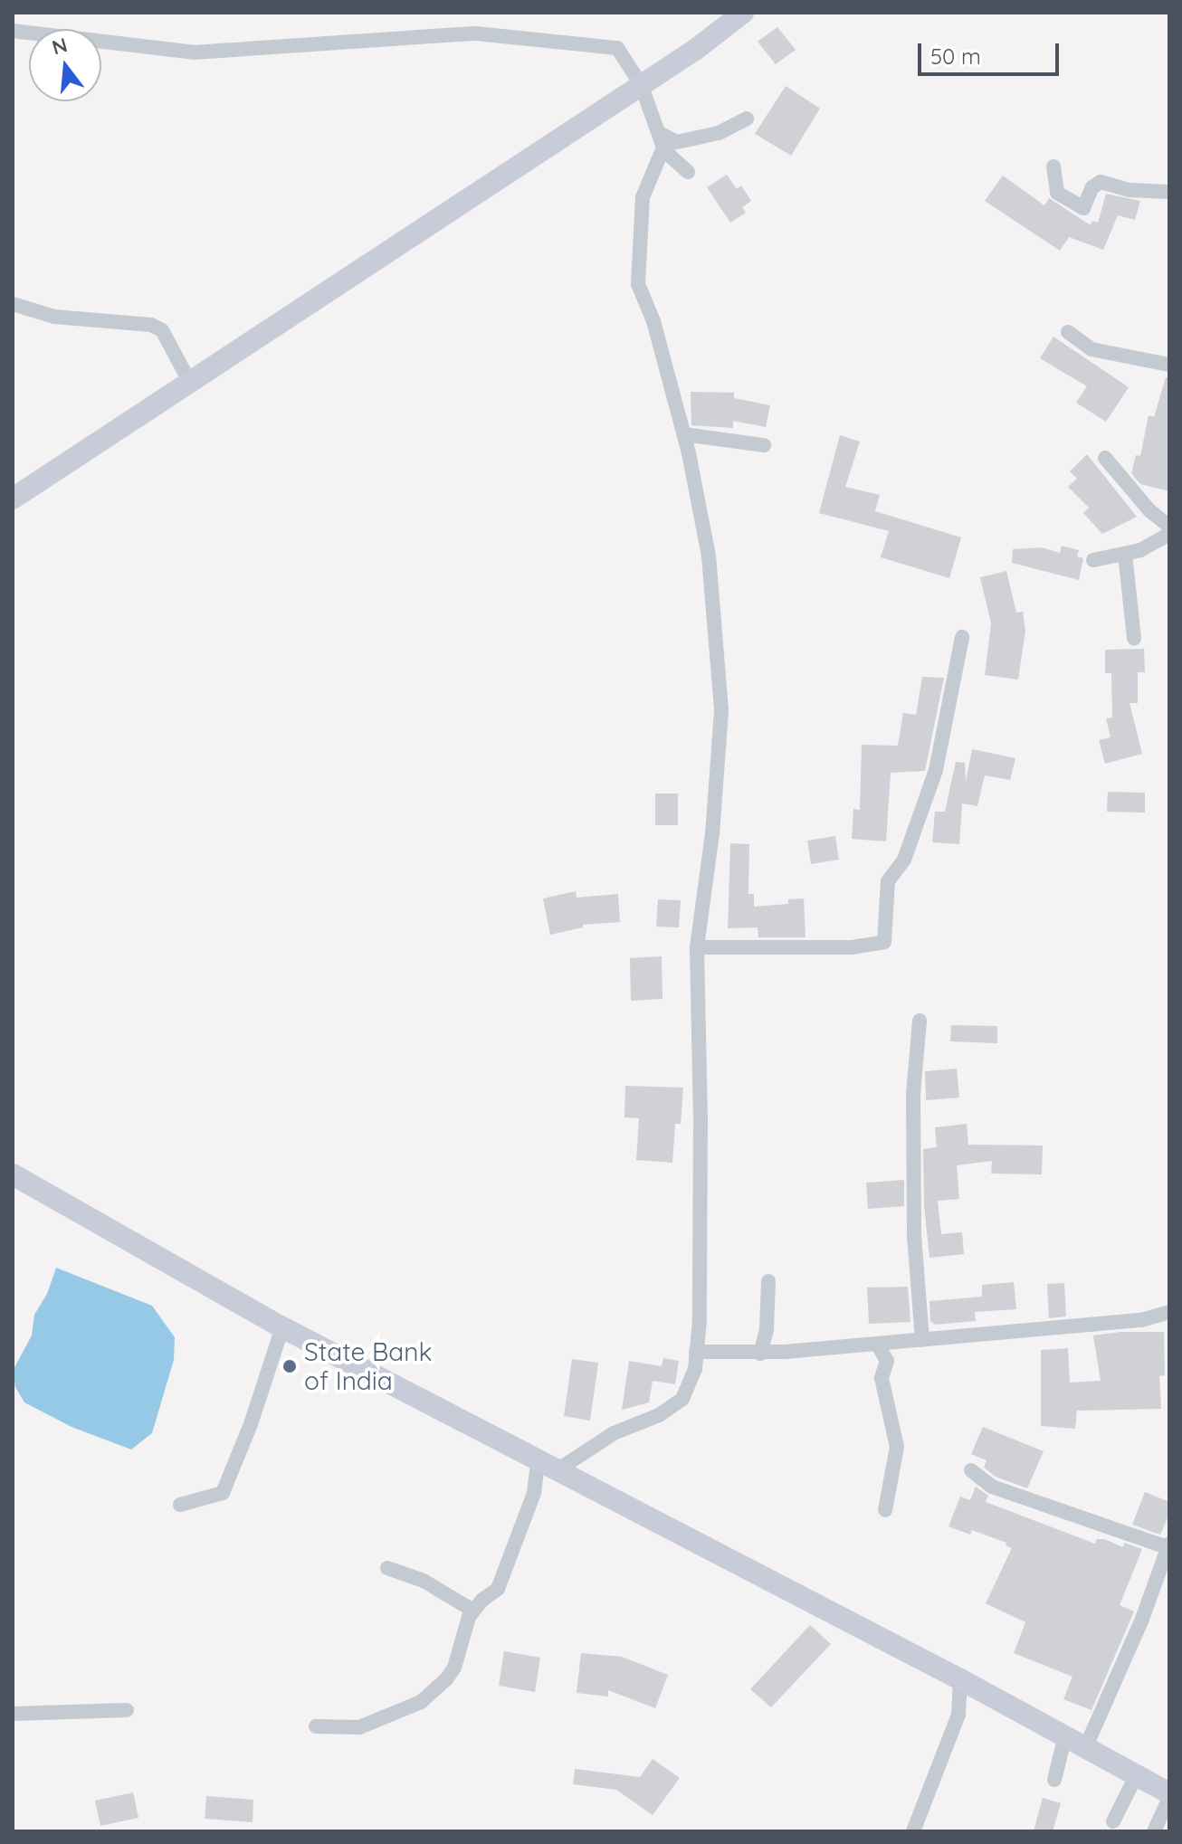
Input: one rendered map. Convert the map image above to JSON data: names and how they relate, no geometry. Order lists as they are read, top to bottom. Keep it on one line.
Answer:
{"places":["State Bank of India"],"scale_bar":"50 m","north":"top"}
